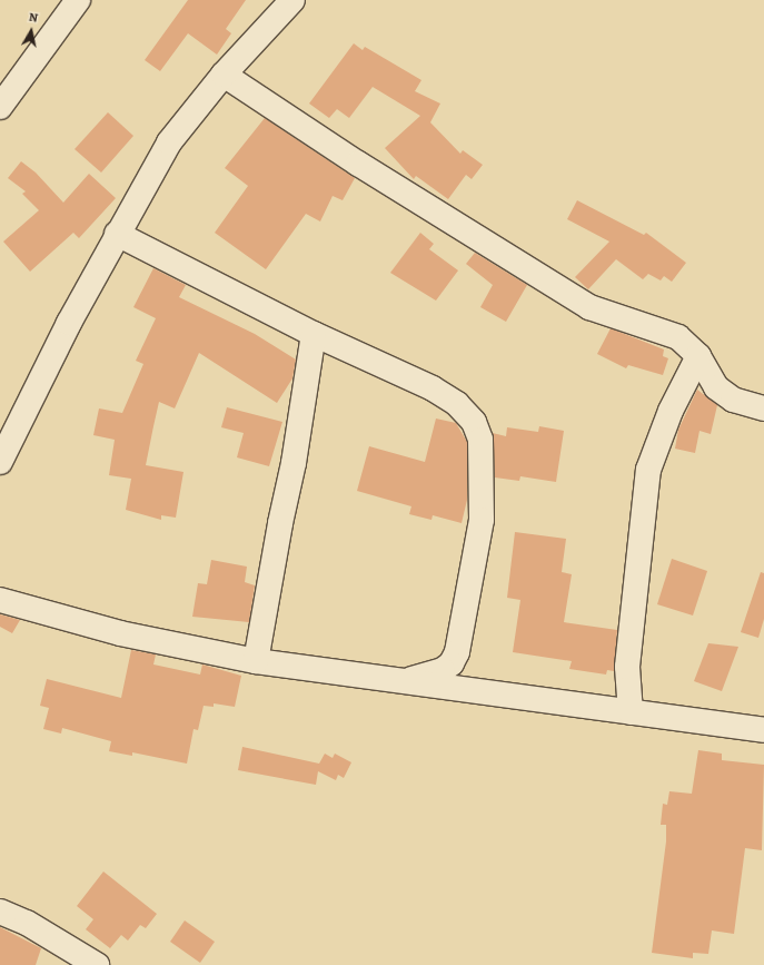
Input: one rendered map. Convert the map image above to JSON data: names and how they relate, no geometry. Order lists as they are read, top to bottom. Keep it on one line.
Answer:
{"north":"top"}
